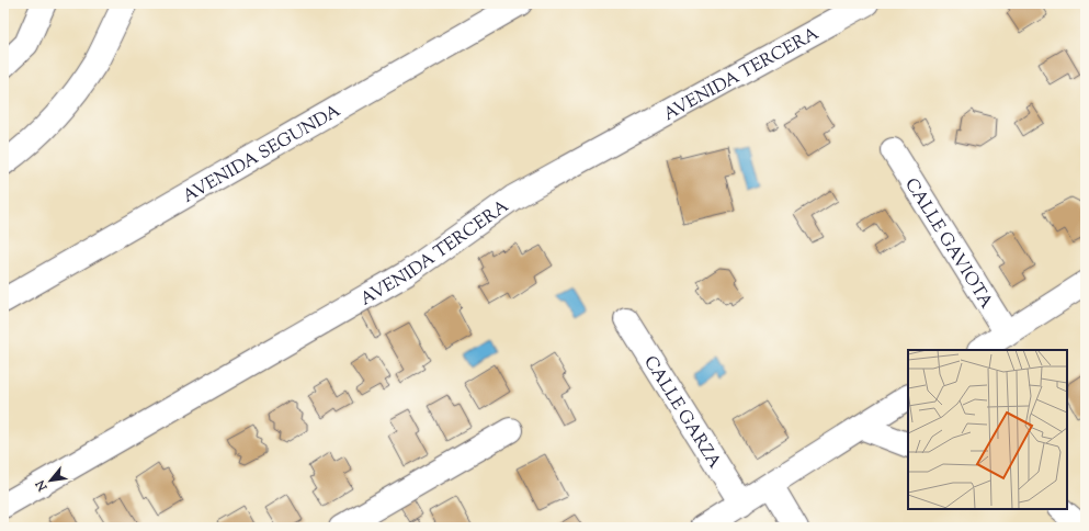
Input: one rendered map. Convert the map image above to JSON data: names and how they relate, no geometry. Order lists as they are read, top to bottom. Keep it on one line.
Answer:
{"streets":{"street":["AVENIDA TERCERA","AVENIDA SEGUNDA","CALLE GAVIOTA","CALLE GARZA"]},"north":"bottom left"}
